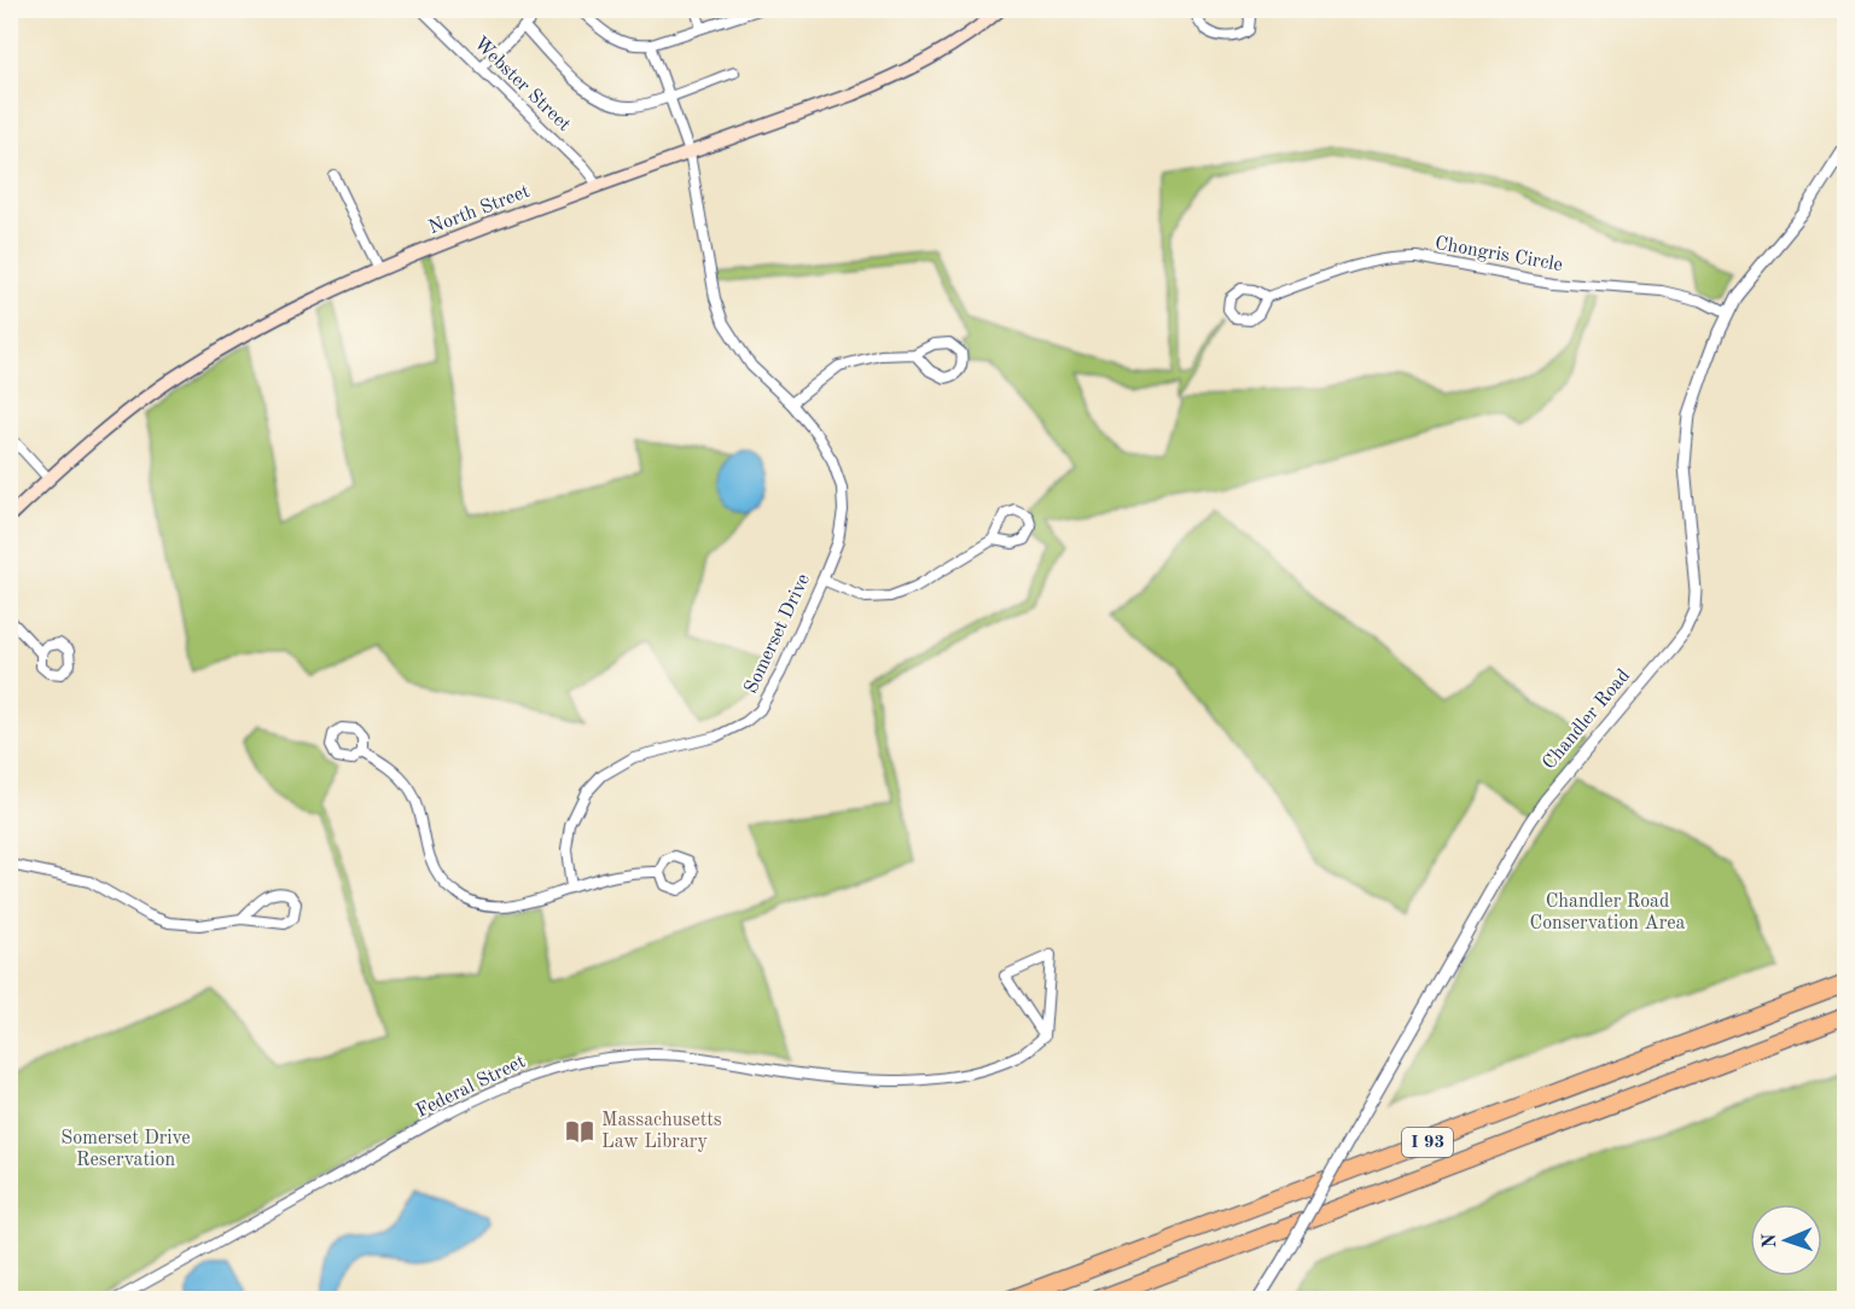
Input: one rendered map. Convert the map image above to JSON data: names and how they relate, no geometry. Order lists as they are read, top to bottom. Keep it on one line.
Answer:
{"streets":{"highway":["I 93"],"main road":["North Street"],"street":["Webster Street","Chongris Circle","Somerset Drive","Chandler Road","Federal Street"]},"crossings":[["Webster Street","North Street"],["North Street","Somerset Drive"],["Chongris Circle","Chandler Road"]],"parks":["Chandler Road Conservation Area","Somerset Drive Reservation"],"places":{"library":["Massachusetts Law Library"]},"north":"left"}
